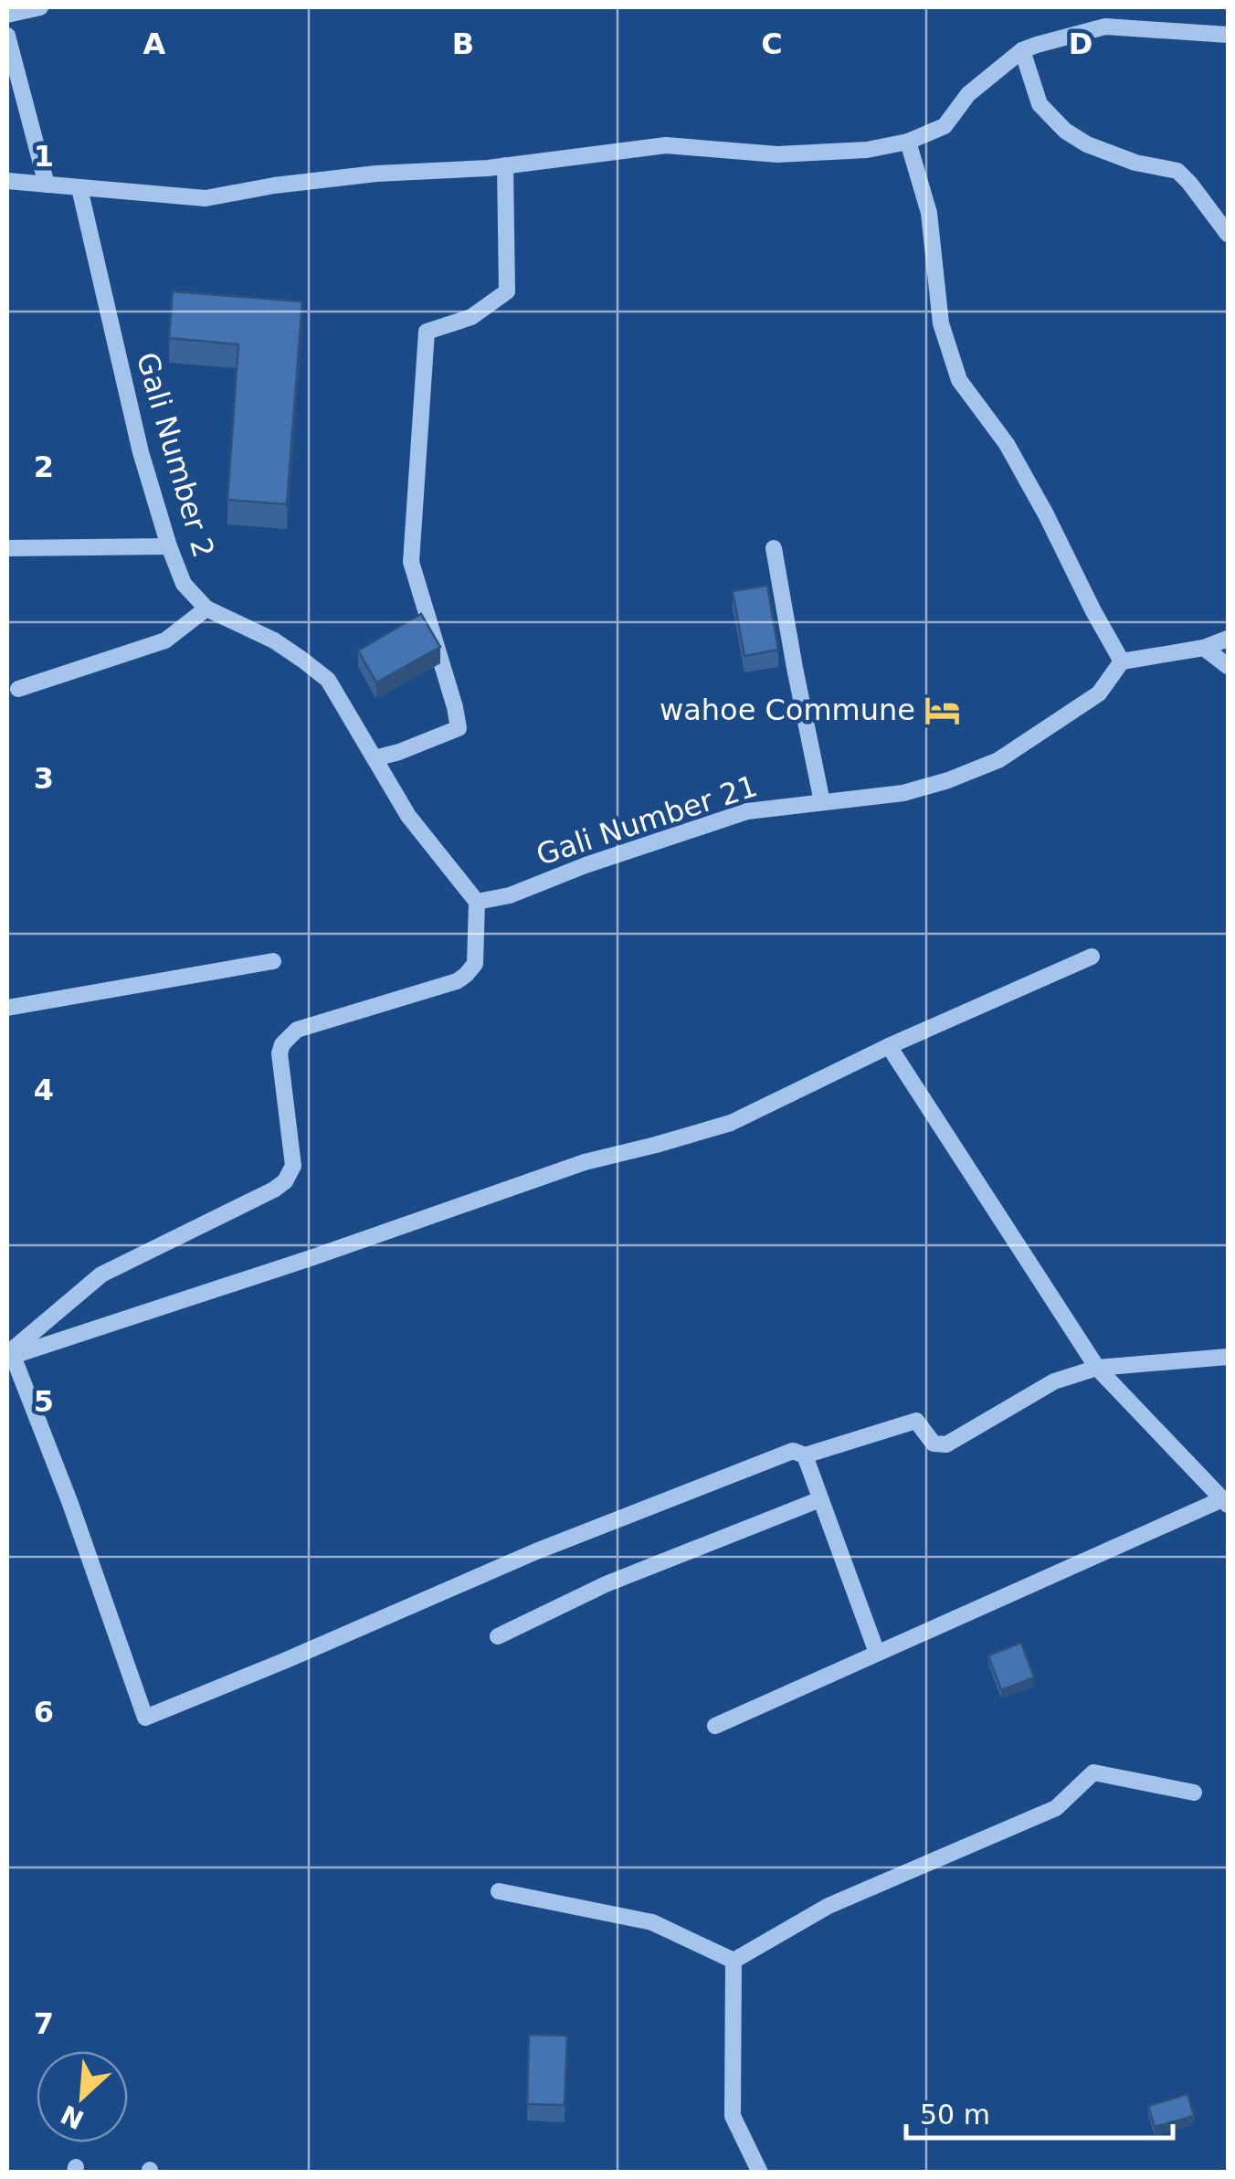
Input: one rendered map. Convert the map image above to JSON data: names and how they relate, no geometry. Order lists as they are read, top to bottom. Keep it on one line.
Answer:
{"streets":{"street":["Gali Number 2","Gali Number 21"]},"crossings":[["Gali Number 2","Gali Number 21"]],"places":{"hotel":["wahoe Commune"]},"scale_bar":"50 m","north":"bottom left","grid":{"columns":["A","B","C","D"],"rows":["1","2","3","4","5","6","7"]}}
